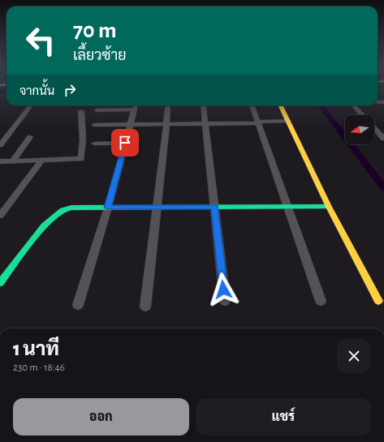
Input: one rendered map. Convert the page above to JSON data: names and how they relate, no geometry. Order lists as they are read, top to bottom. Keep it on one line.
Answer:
{"north":"left","page":{"turn":["70 m","เลี้ยวซ้าย"],"then":"จากนั้น","heading":["1 นาที","230 m · 18:46"],"buttons":["ออก","แชร์"]}}
